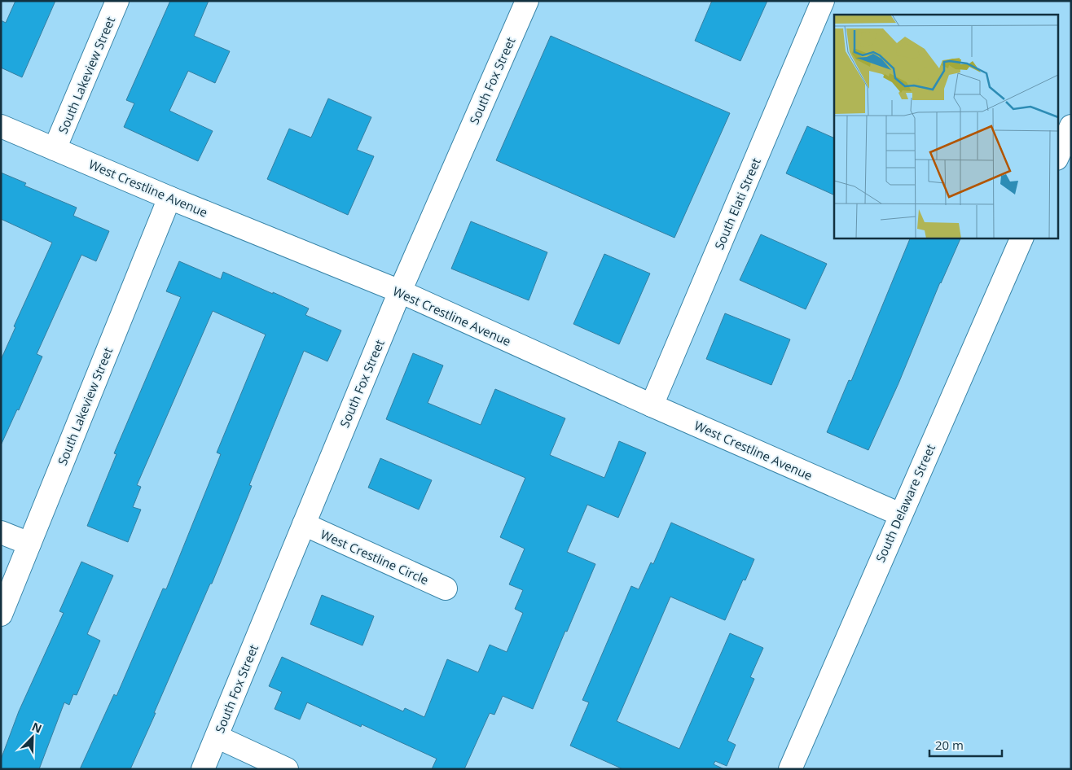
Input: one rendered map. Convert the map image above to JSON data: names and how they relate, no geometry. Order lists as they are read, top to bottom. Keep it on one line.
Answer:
{"streets":{"street":["South Lakeview Street","South Fox Street","West Crestline Avenue","South Elati Street","South Delaware Street","West Crestline Circle"]},"crossings":[["South Lakeview Street","West Crestline Avenue"],["South Fox Street","West Crestline Avenue"],["South Fox Street","West Crestline Circle"],["West Crestline Avenue","South Elati Street"],["West Crestline Avenue","South Delaware Street"]],"scale_bar":"20 m","north":"top right"}
